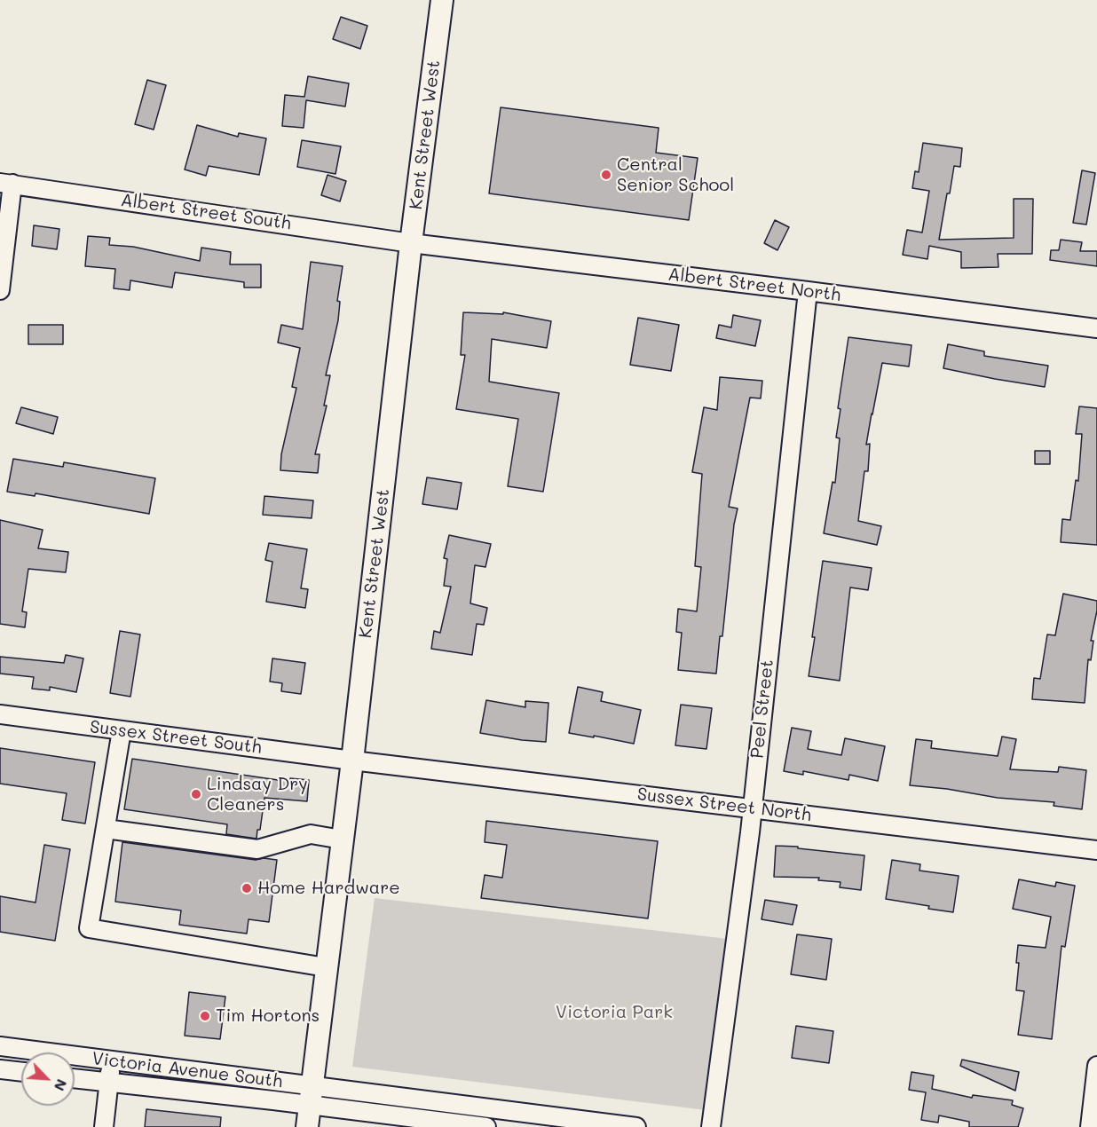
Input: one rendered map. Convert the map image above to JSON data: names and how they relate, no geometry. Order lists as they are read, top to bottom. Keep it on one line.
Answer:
{"streets":{"main road":["Kent Street West"],"street":["Albert Street South","Albert Street North","Peel Street","Sussex Street South","Sussex Street North","Victoria Avenue South"]},"crossings":[["Kent Street West","Albert Street South"],["Kent Street West","Albert Street North"],["Kent Street West","Sussex Street South"],["Kent Street West","Sussex Street North"],["Kent Street West","Victoria Avenue South"],["Albert Street South","Albert Street North"],["Albert Street North","Peel Street"],["Peel Street","Sussex Street North"],["Sussex Street South","Sussex Street North"]],"parks":["Victoria Park"],"places":["Central Senior School","Lindsay Dry Cleaners","Home Hardware","Tim Hortons"],"north":"bottom right"}
